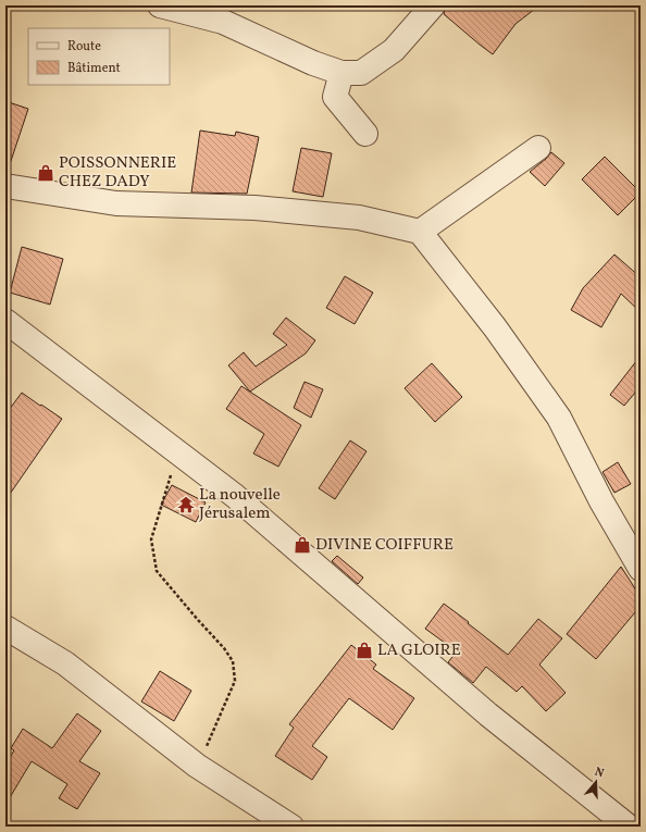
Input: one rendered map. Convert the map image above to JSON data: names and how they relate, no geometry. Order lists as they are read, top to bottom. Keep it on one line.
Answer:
{"places":{"shop":["POISSONNERIE CHEZ DADY","DIVINE COIFFURE","LA GLOIRE"],"temple":["La nouvelle Jérusalem"]},"legend":["Route","Bâtiment"],"north":"top"}
